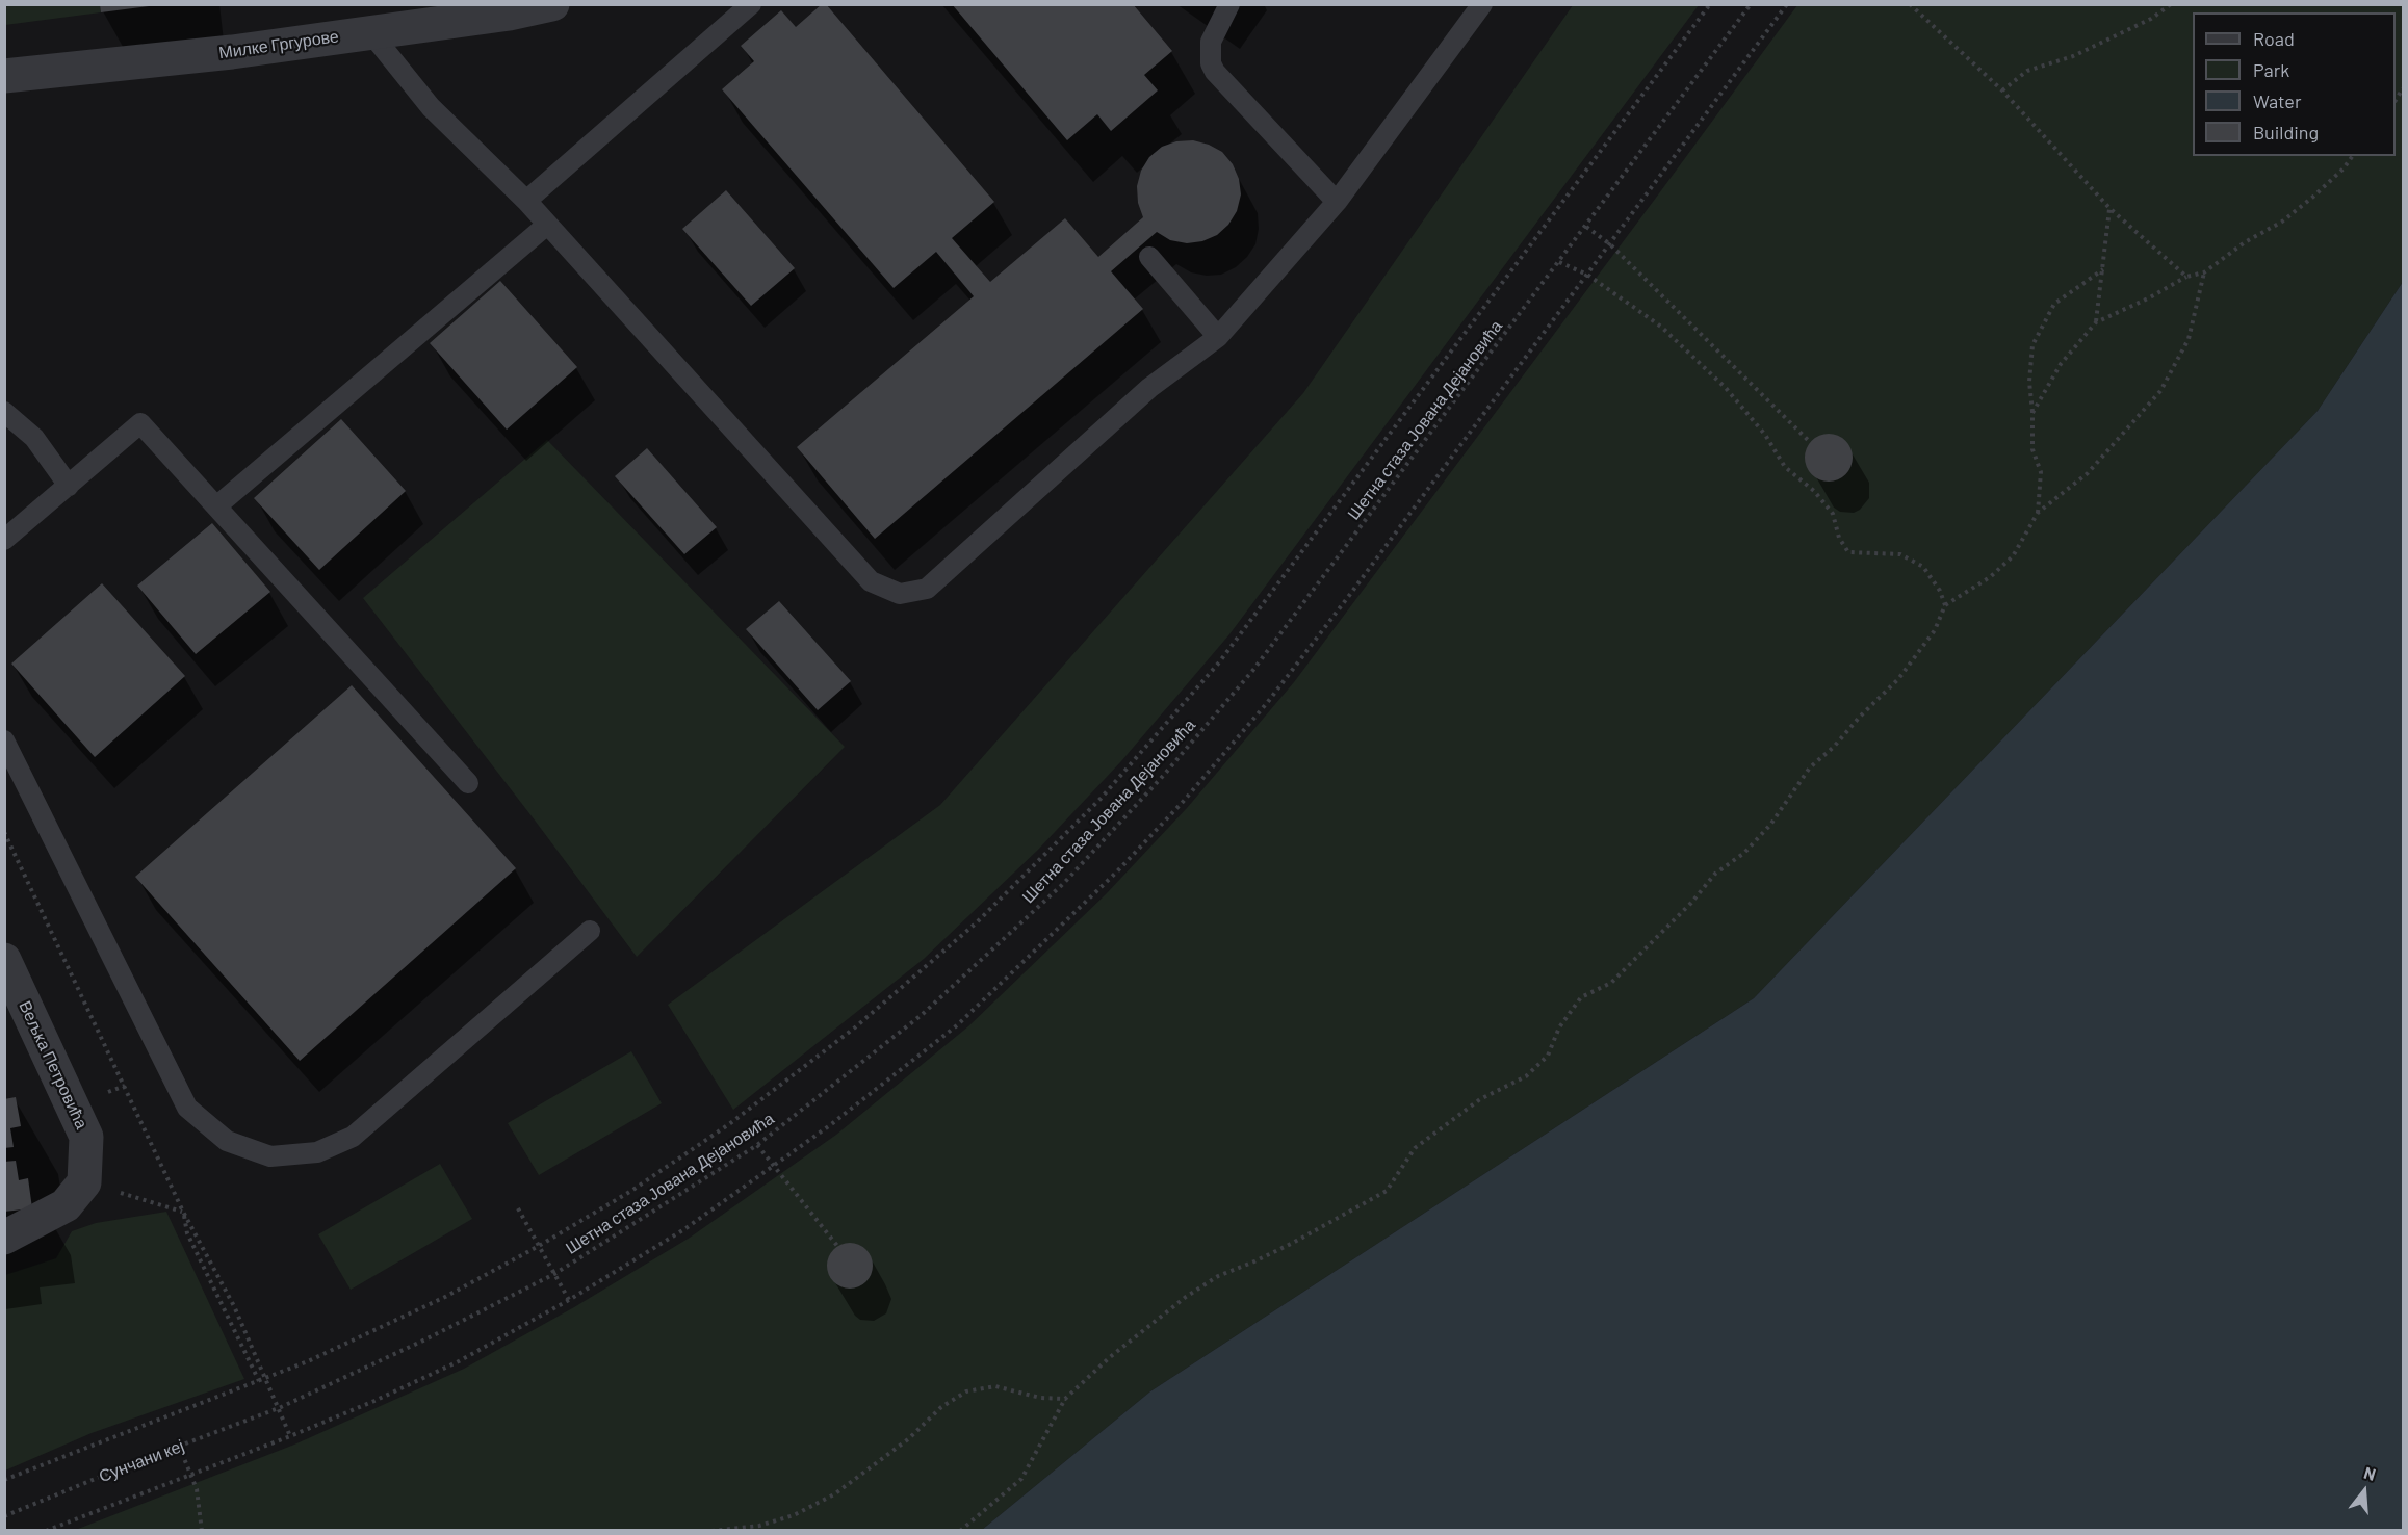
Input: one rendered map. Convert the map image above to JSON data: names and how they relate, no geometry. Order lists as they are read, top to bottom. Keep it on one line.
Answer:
{"streets":{"street":["Милке Гргурове","Вељка Петровића"],"path":["Шетна стаза Јована Дејановића","Сунчани кеј"]},"crossings":[["Шетна стаза Јована Дејановића","Сунчани кеј"]],"legend":["Road","Park","Water","Building"],"north":"top"}
